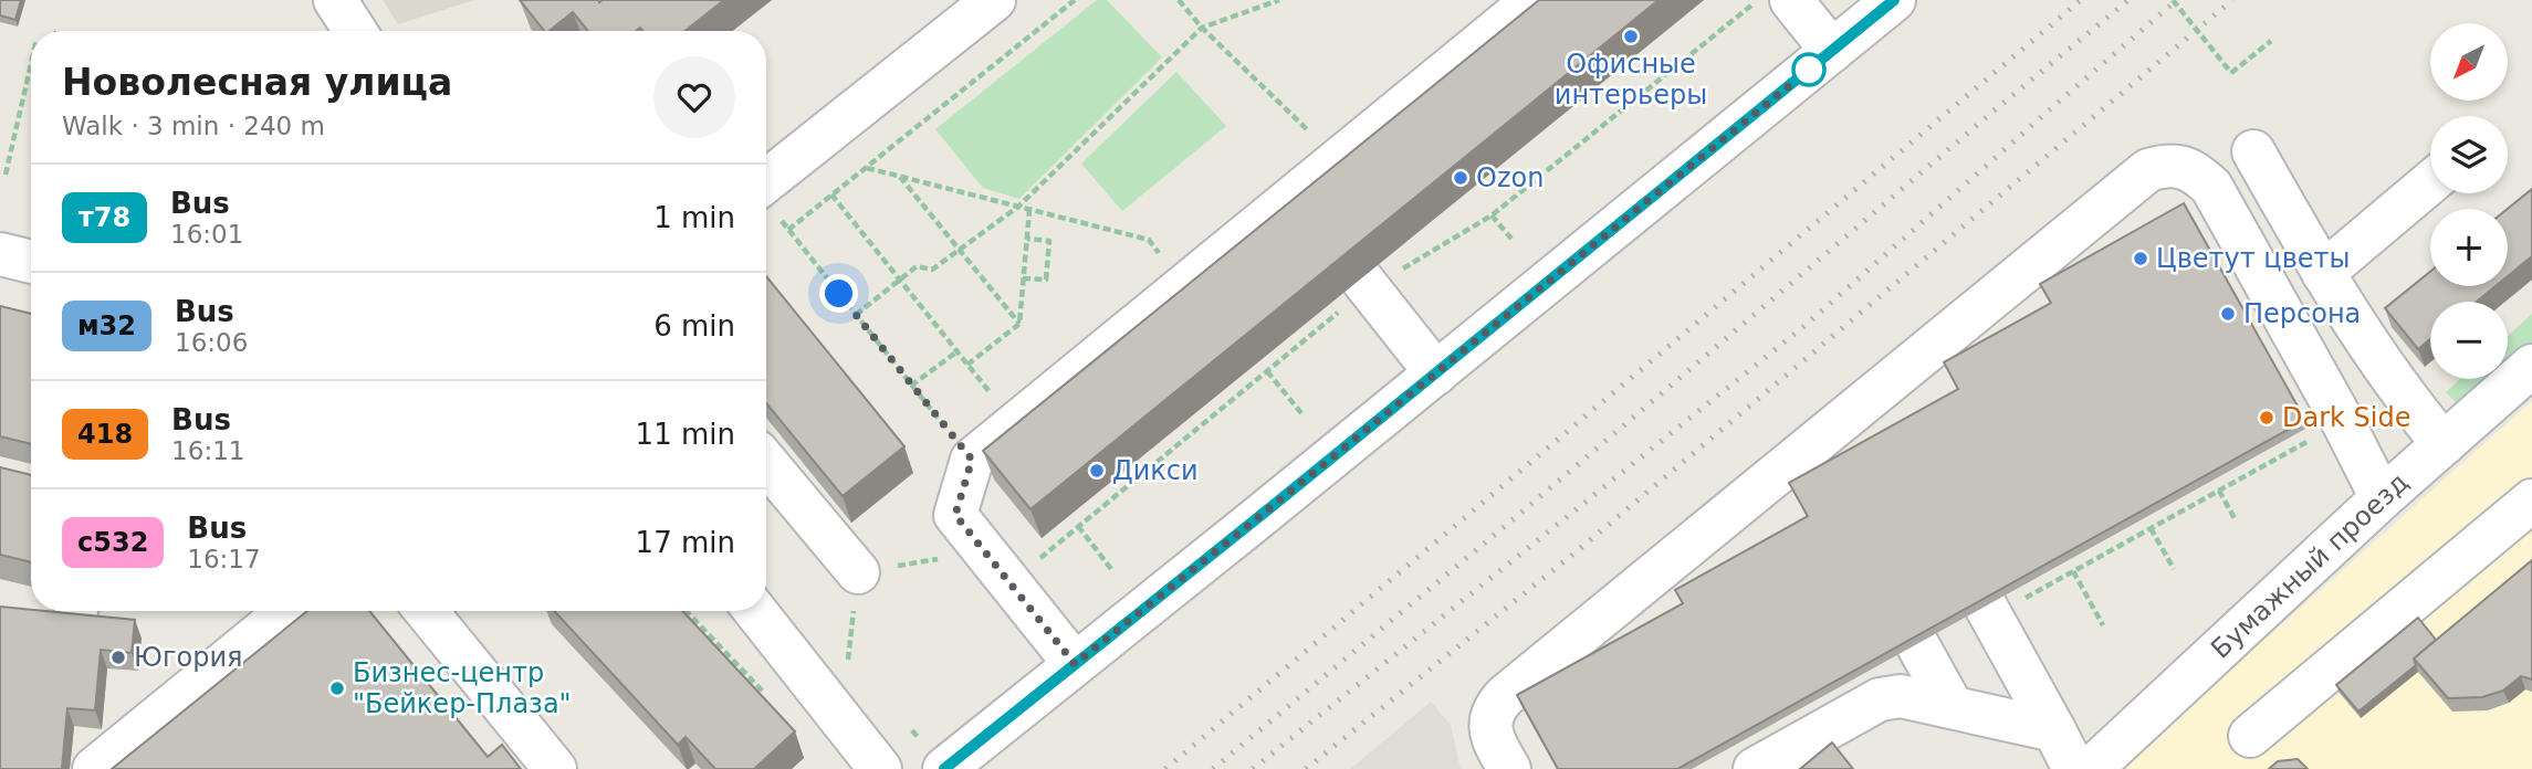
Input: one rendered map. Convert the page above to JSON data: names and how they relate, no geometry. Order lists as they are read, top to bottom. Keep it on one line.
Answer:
{"streets":{"street":["Бумажный проезд"]},"places":["Офисные интерьеры","Ozon","Цветут цветы","Персона","Dark Side","Дикси","Югория","Бизнес-центр \"Бейкер-Плаза\""],"lines":["bus line т78"],"north":"bottom left","page":{"map_buttons":["+","−"],"heading":["Новолесная улица","Walk · 3 min · 240 m"],"list":[{"mark":"т78","name":"Bus","note":"16:01","value":"1 min"},{"mark":"м32","name":"Bus","note":"16:06","value":"6 min"},{"mark":"418","name":"Bus","note":"16:11","value":"11 min"},{"mark":"с532","name":"Bus","note":"16:17","value":"17 min"}]}}
